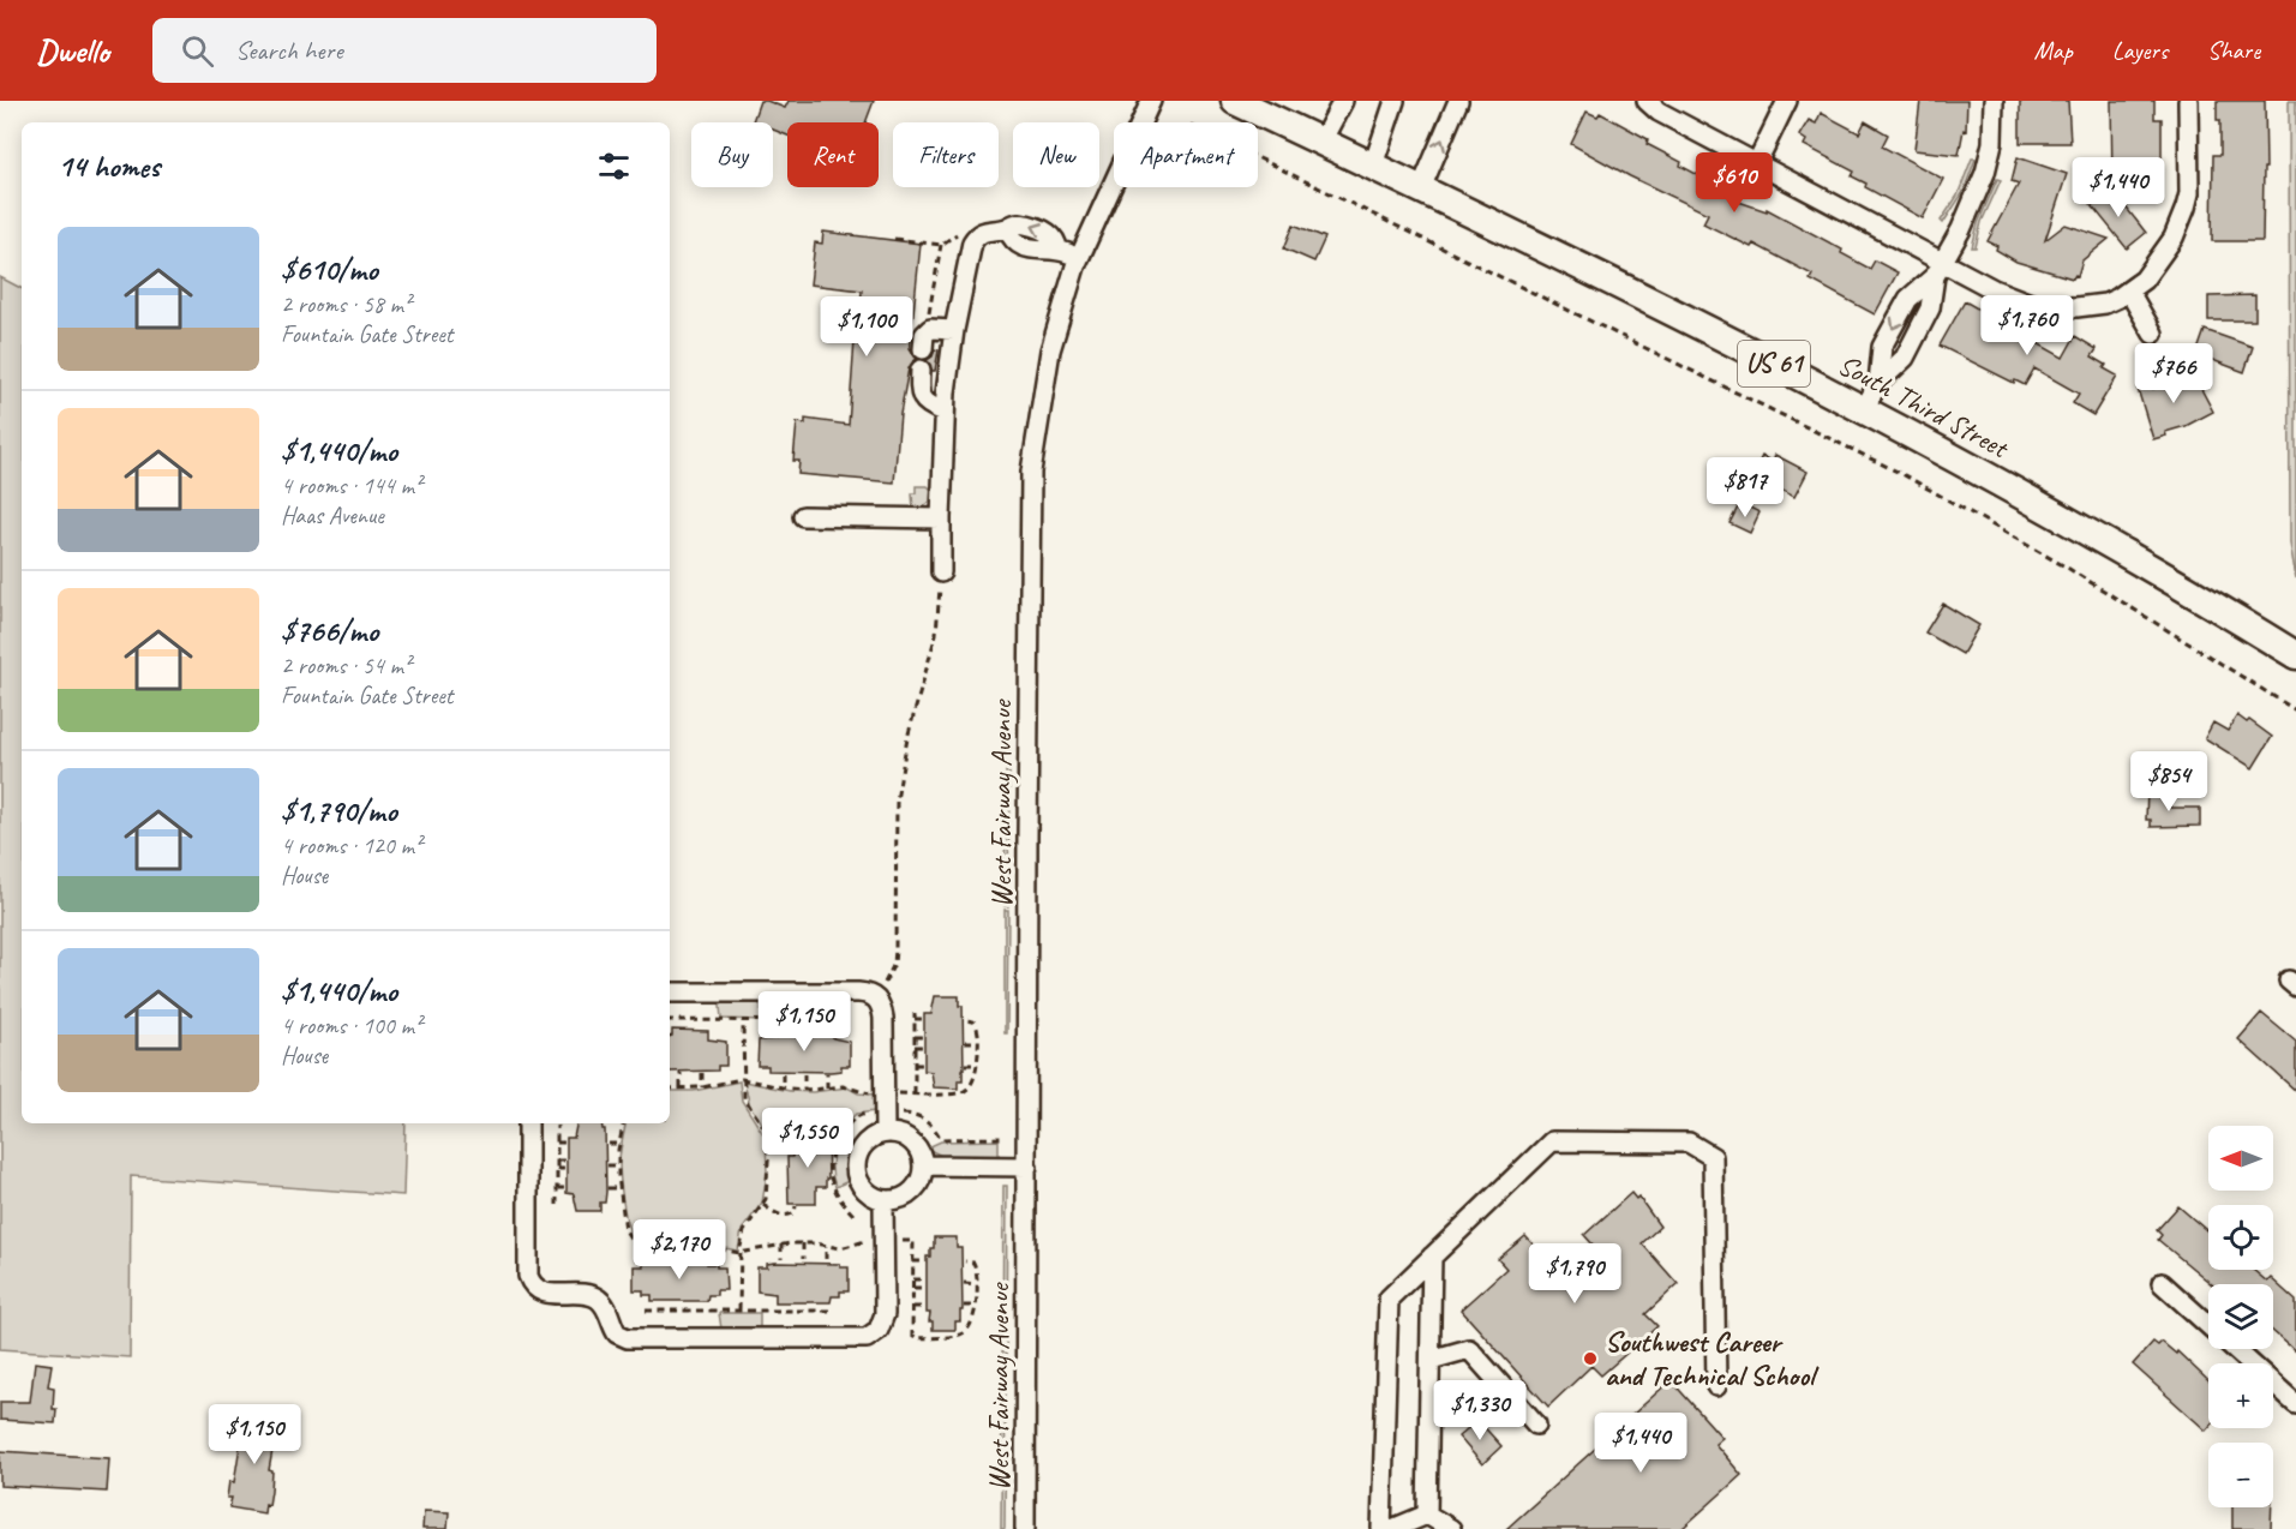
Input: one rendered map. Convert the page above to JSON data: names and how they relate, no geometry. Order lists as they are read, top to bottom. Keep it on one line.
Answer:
{"streets":{"highway":["US 61","South Third Street"],"street":["West Fairway Avenue"]},"places":["Southwest Career and Technical School"],"north":"left","page":{"header":"Dwello","search":"Search here","nav":["Map","Layers","Share"],"chip":["Buy","Rent","Filters","New","Apartment"],"heading":"14 homes","price":["$610","$1,440","$1,760","$1,100","$766","$817","$854","$1,150","$1,550","$2,170","$1,790","$1,330","$1,150","$1,440"],"list":[{"name":"$610/mo","note":"2 rooms · 58 m² · Fountain Gate Street"},{"name":"$1,440/mo","note":"4 rooms · 144 m² · Haas Avenue"},{"name":"$766/mo","note":"2 rooms · 54 m² · Fountain Gate Street"},{"name":"$1,790/mo","note":"4 rooms · 120 m² · House"},{"name":"$1,440/mo","note":"4 rooms · 100 m² · House"}],"map_buttons":["+","−"]}}
